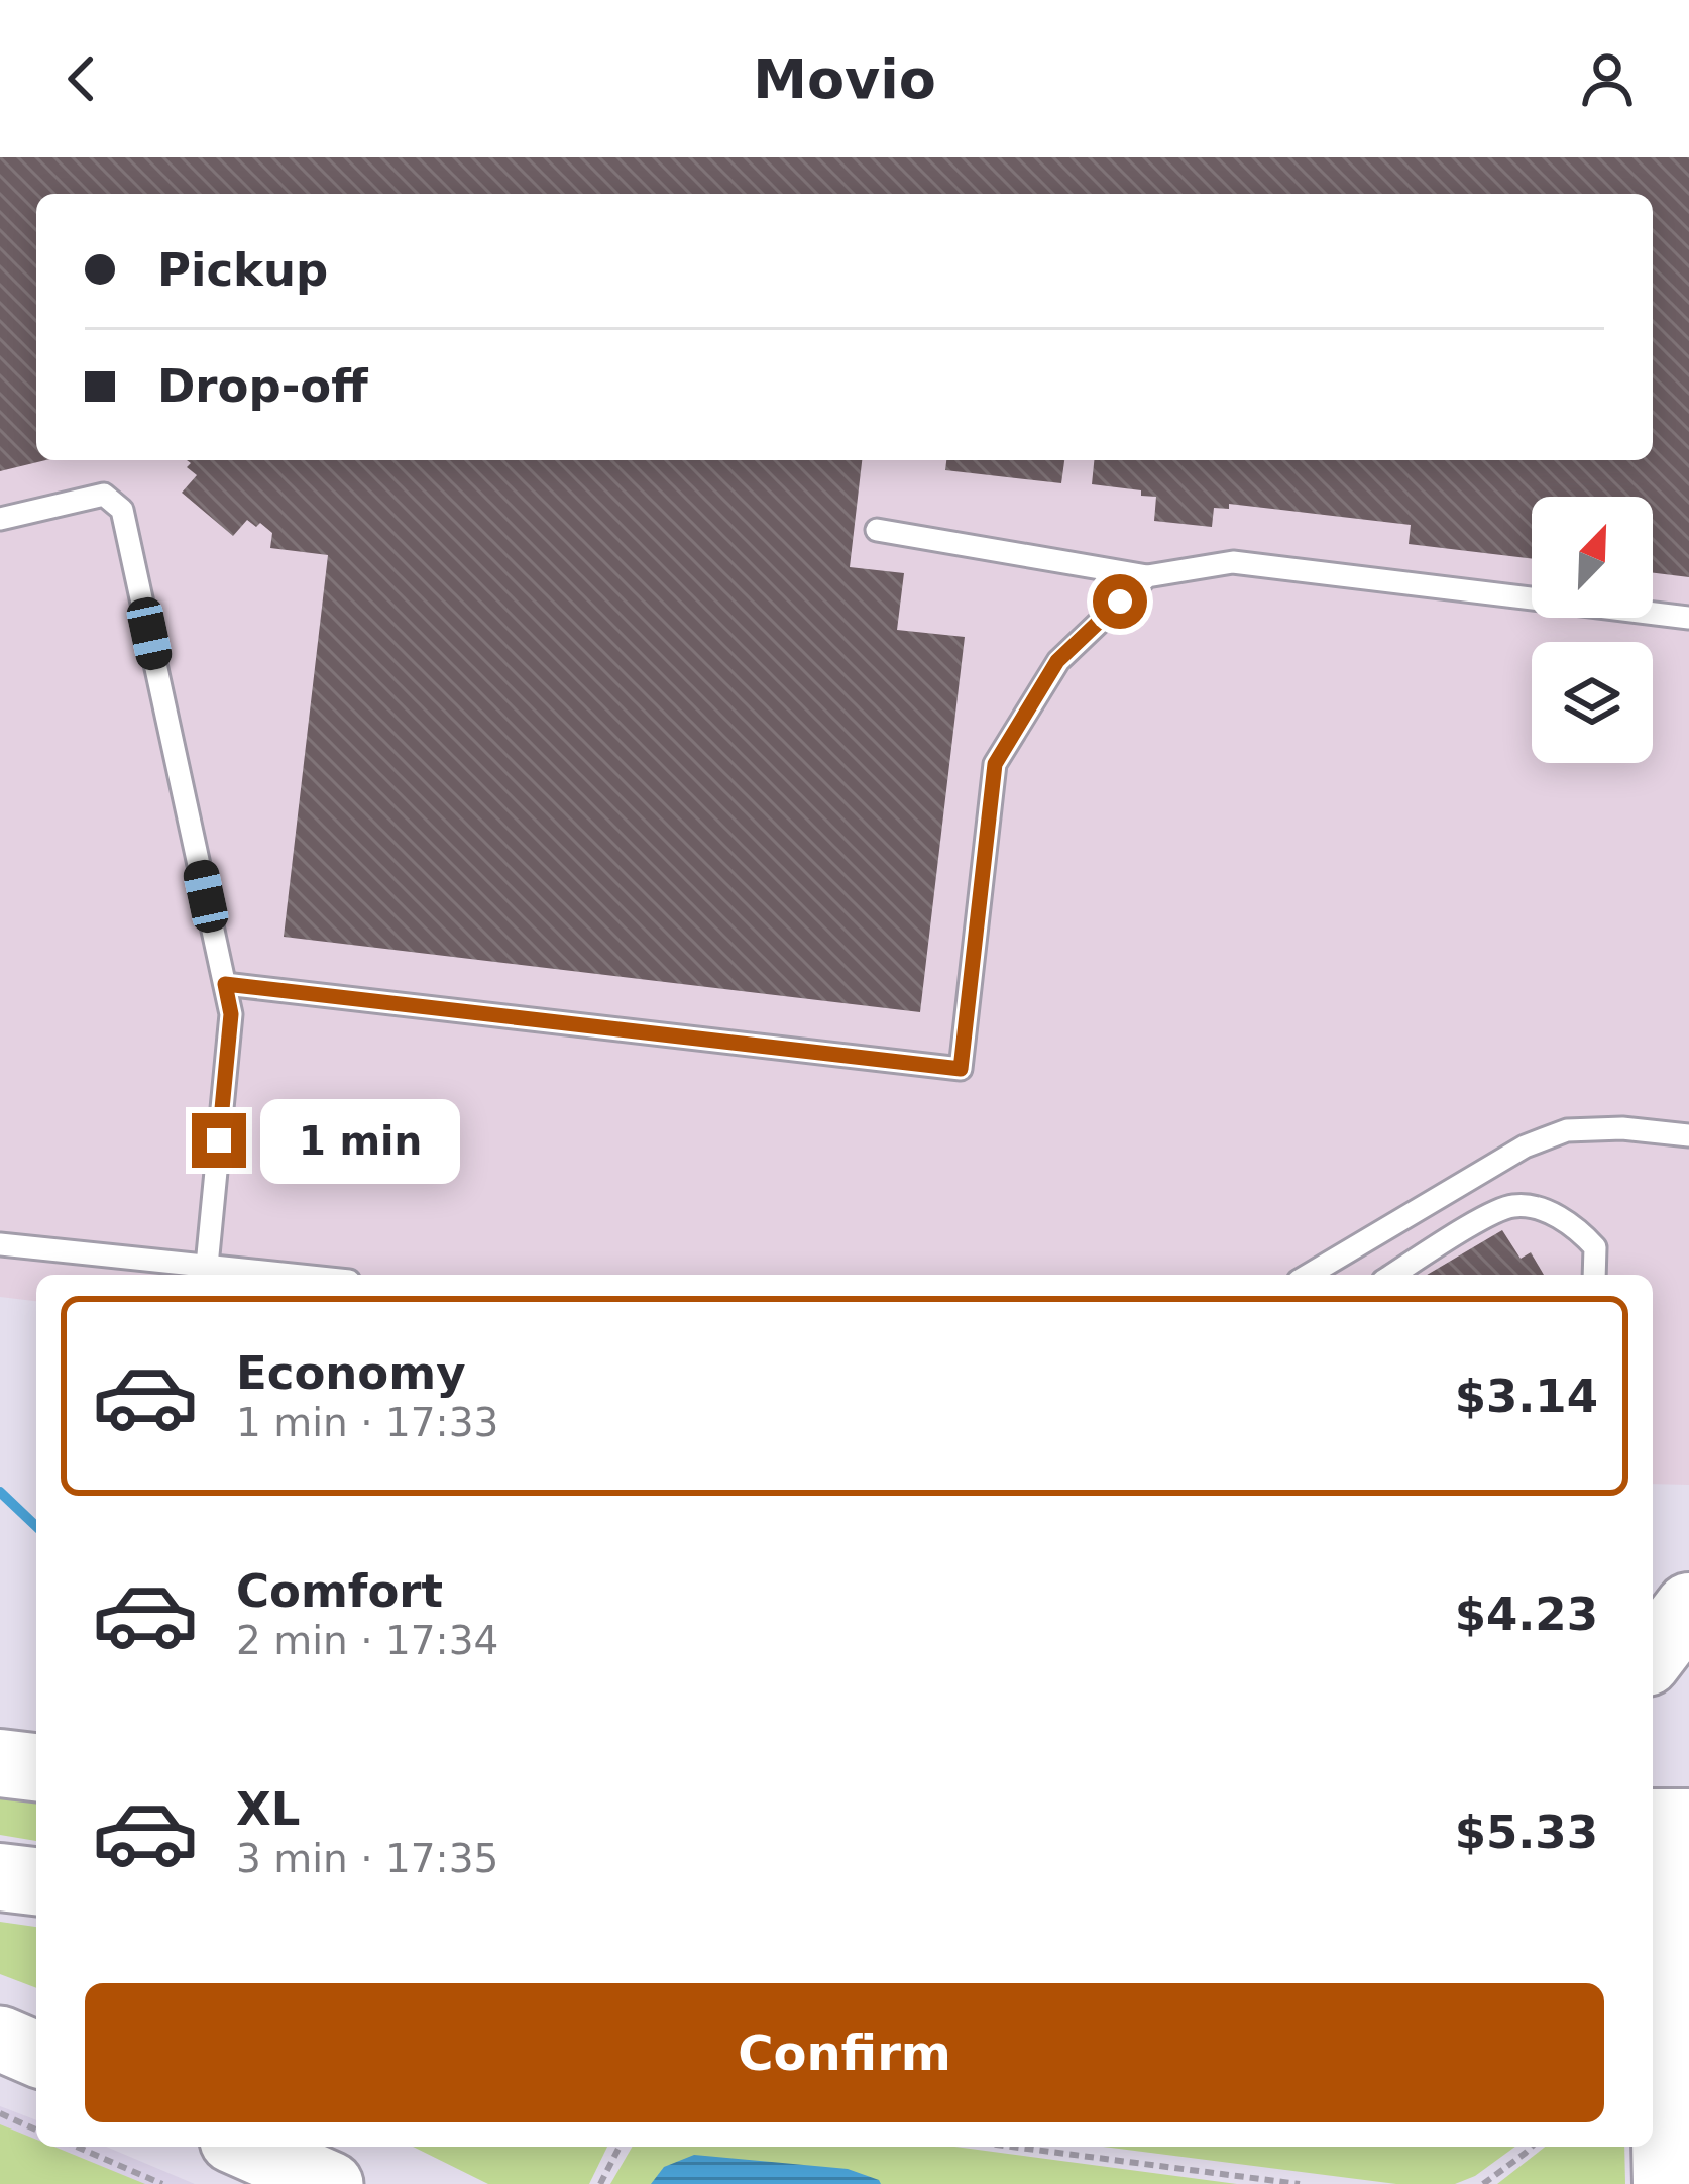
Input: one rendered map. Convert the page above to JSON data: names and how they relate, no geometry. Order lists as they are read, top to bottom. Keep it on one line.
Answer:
{"north":"top right","page":{"header":"Movio","banner":["Pickup","Drop-off"],"bubble":"1 min","list":[{"name":"Economy","note":"1 min · 17:33","value":"$3.14"},{"name":"Comfort","note":"2 min · 17:34","value":"$4.23"},{"name":"XL","note":"3 min · 17:35","value":"$5.33"}],"buttons":"Confirm"}}
